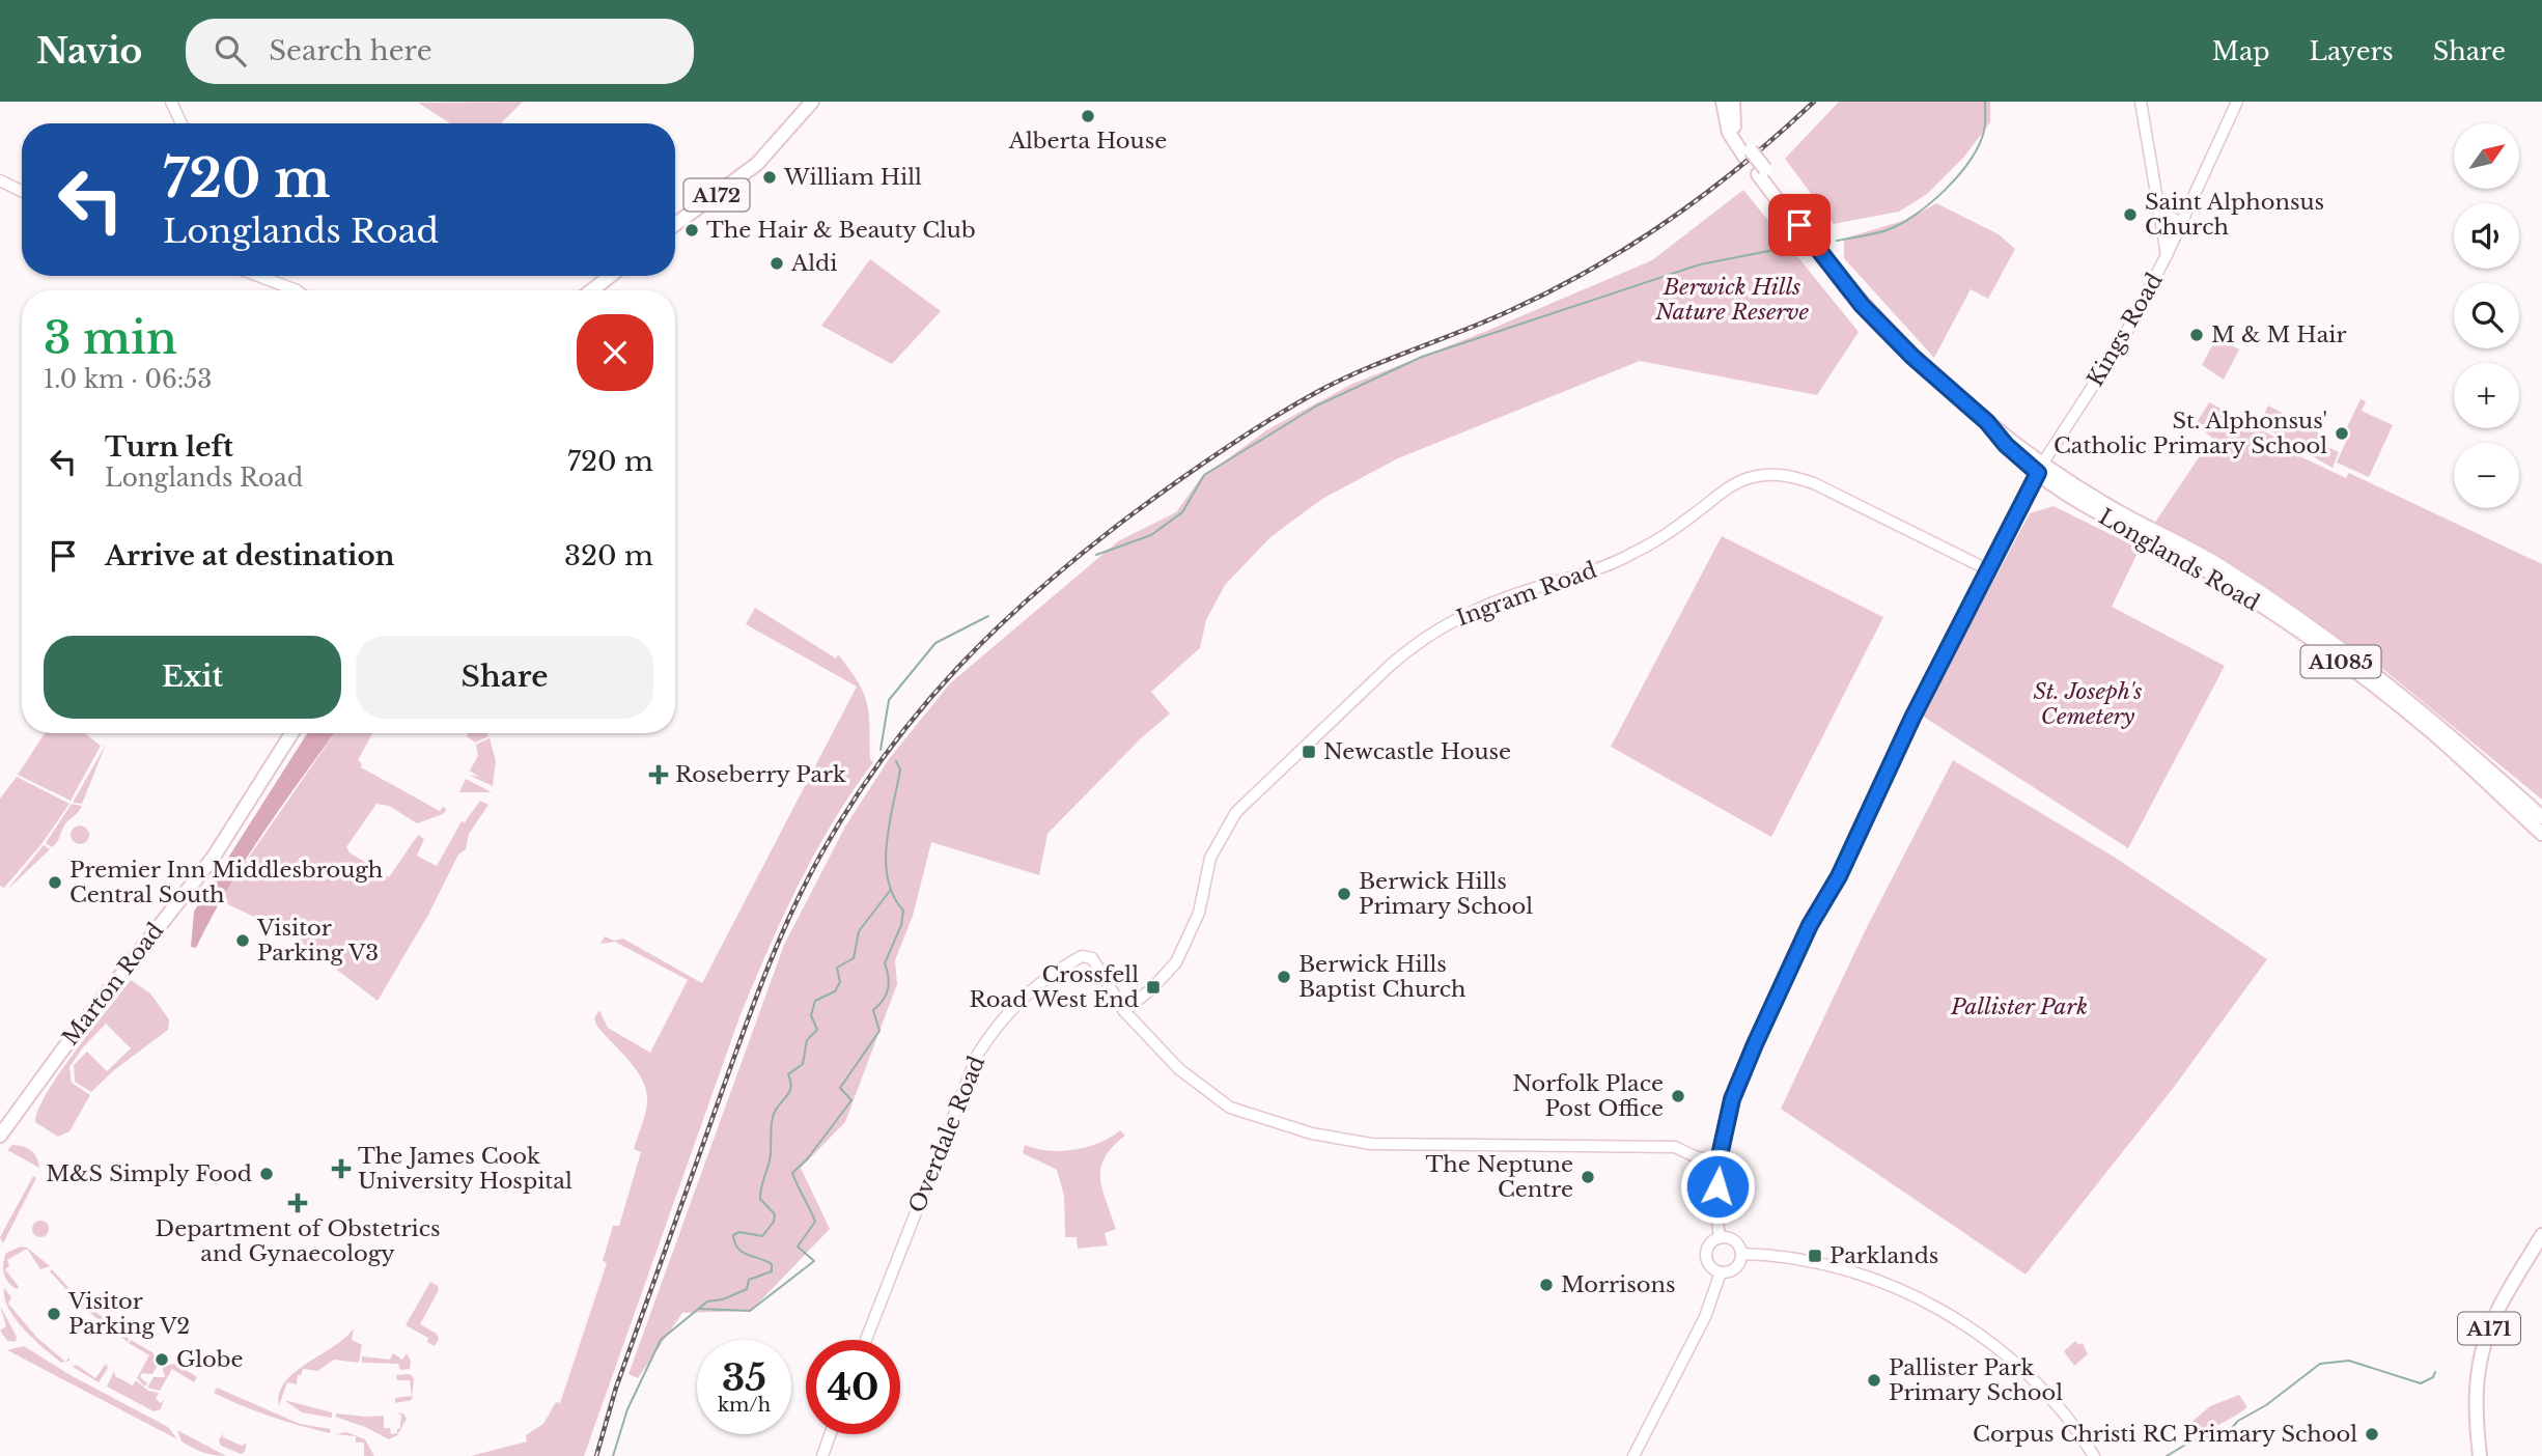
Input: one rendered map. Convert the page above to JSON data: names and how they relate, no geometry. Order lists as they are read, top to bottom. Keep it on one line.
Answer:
{"streets":{"main road":["A172","Longlands Road","A1085","Marton Road","A171"],"street":["Kings Road","Ingram Road","Overdale Road"]},"crossings":[["Kings Road","Longlands Road"],["Kings Road","Ingram Road"],["Ingram Road","Overdale Road"]],"parks":["Berwick Hills Nature Reserve","St. Joseph's Cemetery","Pallister Park"],"places":{"other":["Alberta House","William Hill","Saint Alphonsus Church","The Hair & Beauty Club","Aldi","M & M Hair","St. Alphonsus' Catholic Primary School","Premier Inn Middlesbrough Central South","Berwick Hills Primary School","Visitor Parking V3","Berwick Hills Baptist Church","Norfolk Place Post Office","M&S Simply Food","The Neptune Centre","Morrisons","Visitor Parking V2","Globe","Pallister Park Primary School","Corpus Christi RC Primary School"],"transit":["Newcastle House","Crossfell Road West End","Parklands"],"health":["Roseberry Park","The James Cook University Hospital","Department of Obstetrics and Gynaecology"]},"north":"top right","page":{"header":"Navio","search":"Search here","nav":["Map","Layers","Share"],"map_buttons":["+","−"],"turn":["720 m","Longlands Road"],"heading":["3 min","1.0 km · 06:53"],"list":[{"name":"Turn left","note":"Longlands Road","value":"720 m"},{"name":"Arrive at destination","value":"320 m"}],"buttons":["Exit","Share"],"speed":"35 km/h","limit":"40"}}
